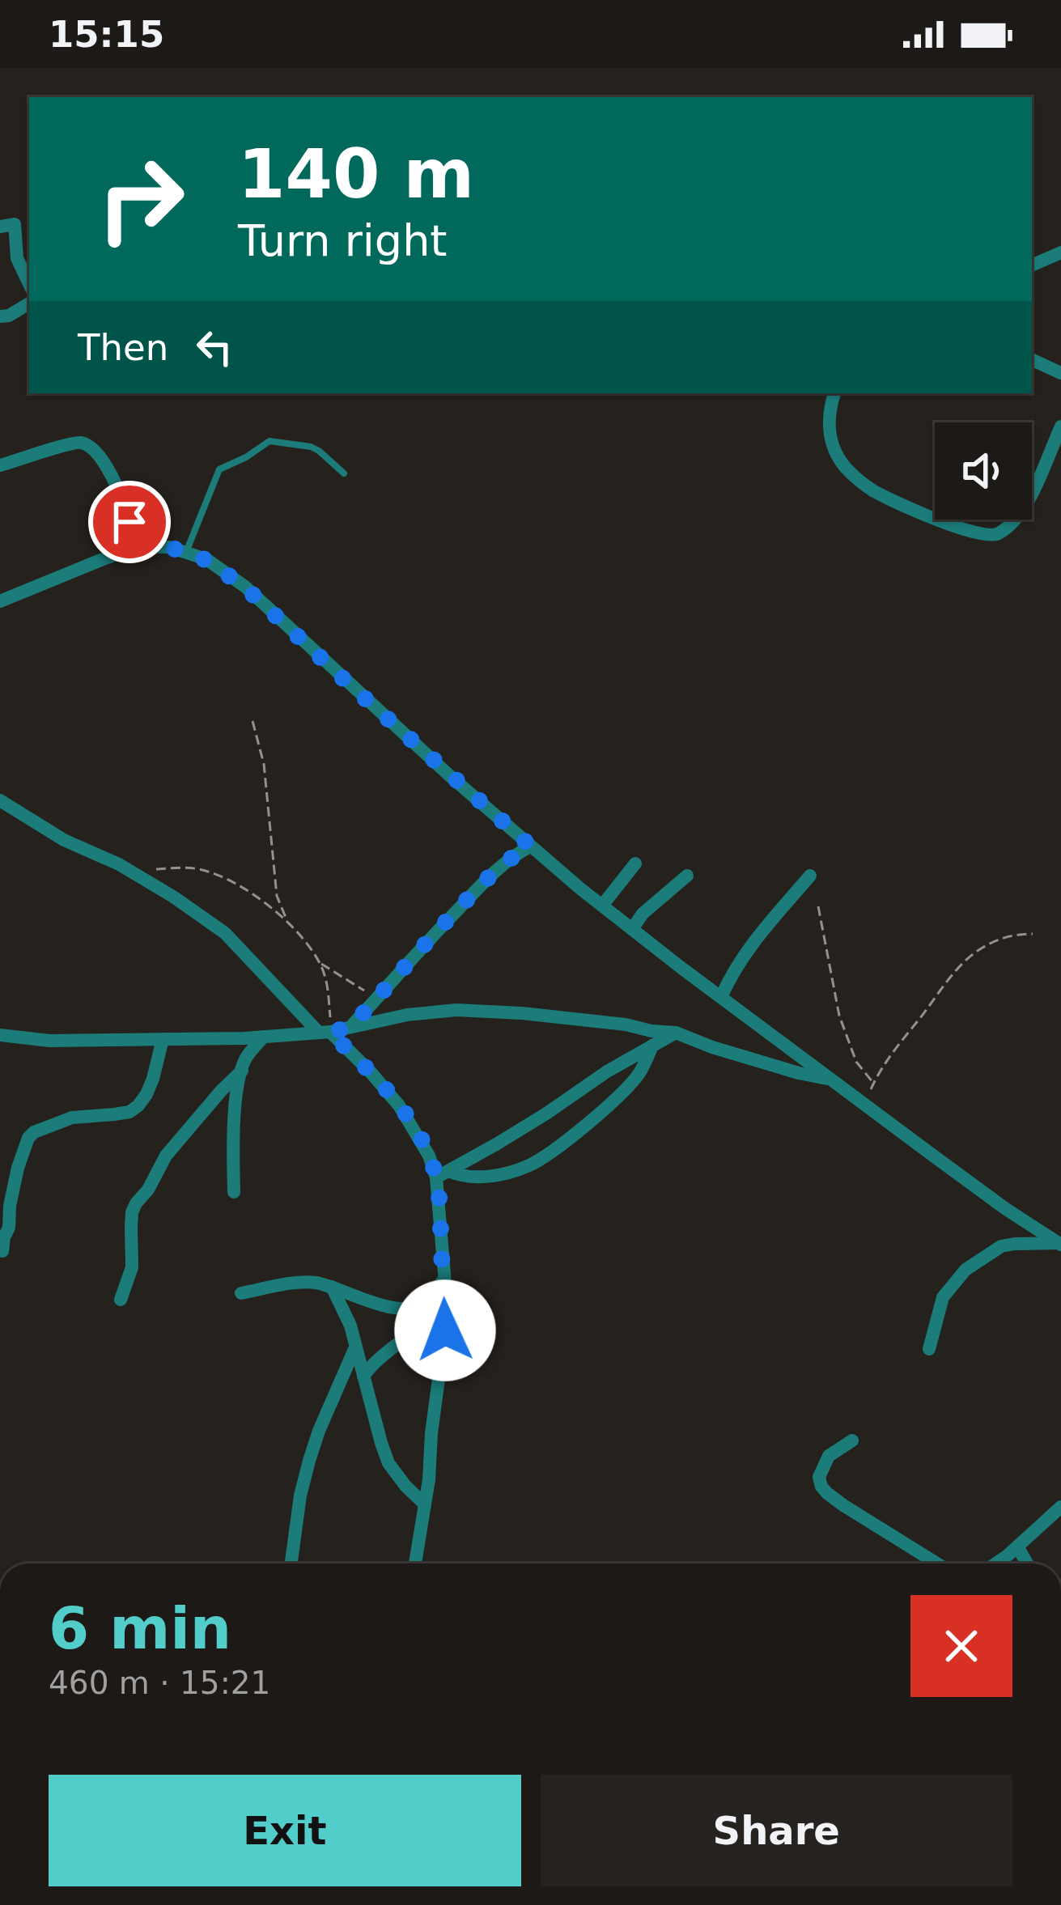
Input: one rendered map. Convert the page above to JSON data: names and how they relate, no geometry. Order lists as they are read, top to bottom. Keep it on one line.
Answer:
{"page":{"status":"15:15","turn":["140 m","Turn right"],"then":"Then","heading":["6 min","460 m · 15:21"],"buttons":["Exit","Share"]}}
